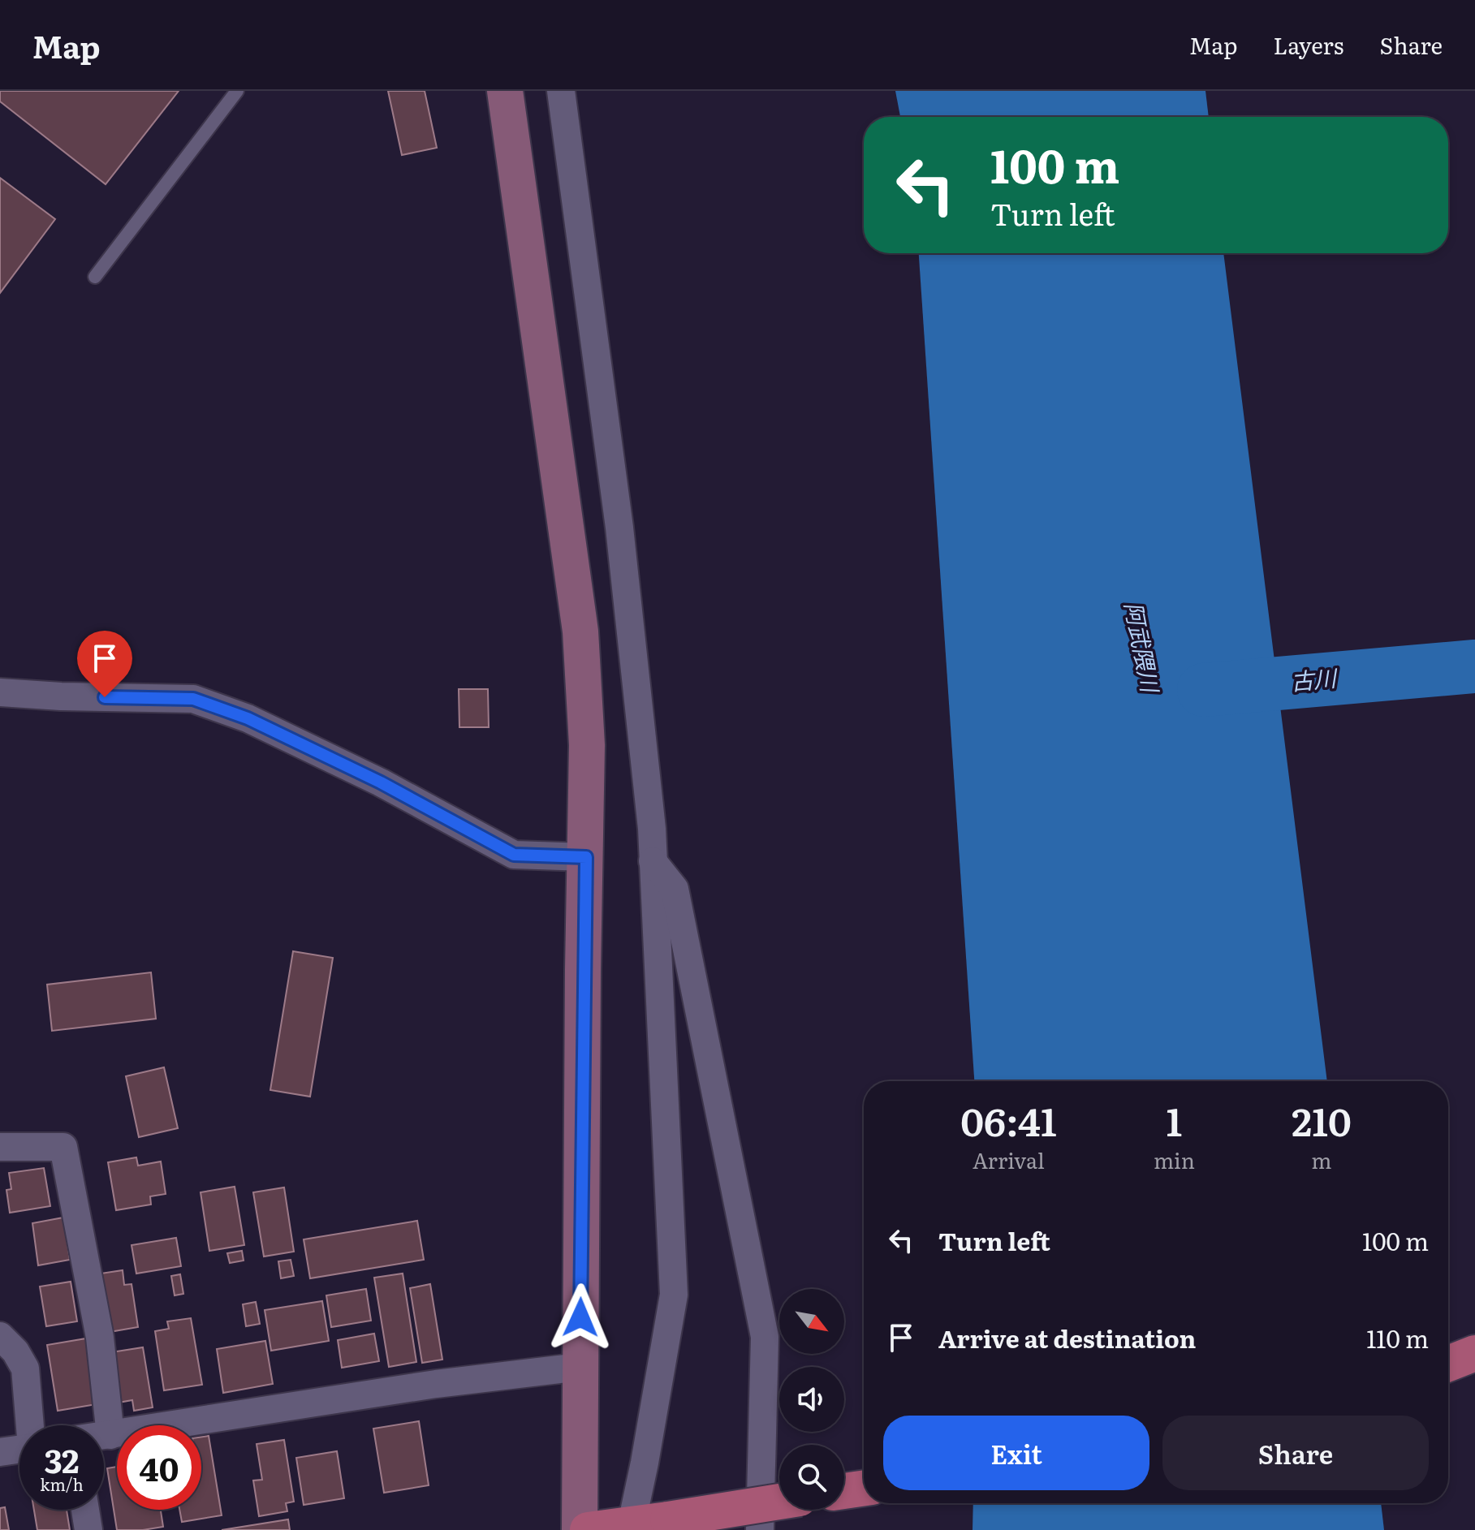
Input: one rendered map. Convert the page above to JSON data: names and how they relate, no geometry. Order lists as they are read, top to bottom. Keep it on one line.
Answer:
{"water":["阿武隈川","古川"],"north":"bottom right","page":{"header":"Map","nav":["Map","Layers","Share"],"turn":["100 m","Turn left"],"eta":["06:41","Arrival","1","min","210","m"],"list":[{"name":"Turn left","value":"100 m"},{"name":"Arrive at destination","value":"110 m"}],"buttons":["Exit","Share"],"speed":"32 km/h","limit":"40"}}
